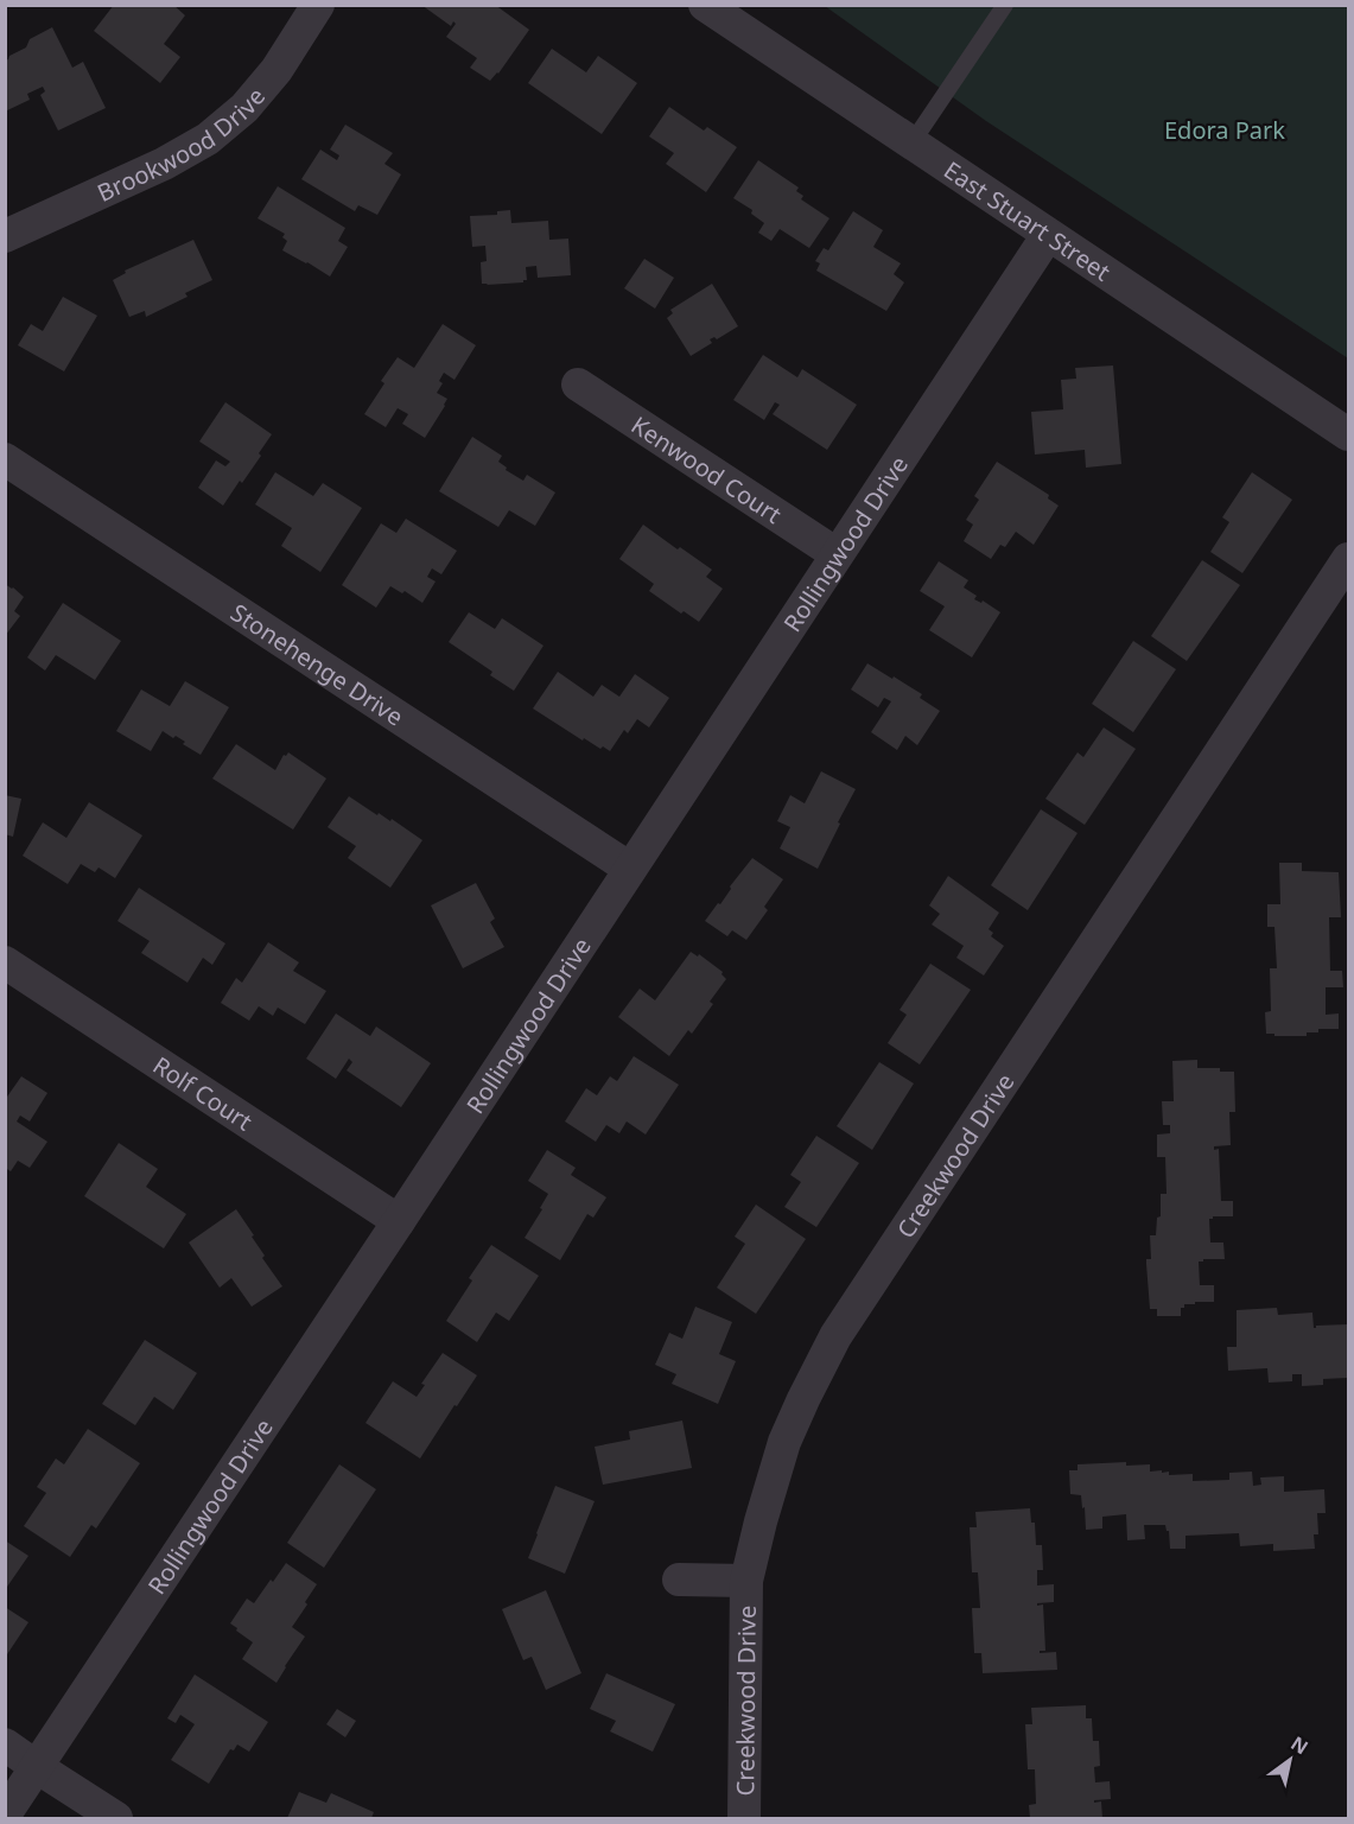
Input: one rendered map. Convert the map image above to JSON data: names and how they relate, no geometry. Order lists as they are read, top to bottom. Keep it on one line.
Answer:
{"streets":{"street":["Brookwood Drive","East Stuart Street","Kenwood Court","Rollingwood Drive","Stonehenge Drive","Rolf Court","Creekwood Drive"]},"crossings":[["East Stuart Street","Rollingwood Drive"],["Kenwood Court","Rollingwood Drive"],["Rollingwood Drive","Stonehenge Drive"],["Rollingwood Drive","Rolf Court"]],"parks":["Edora Park"],"north":"top right"}
